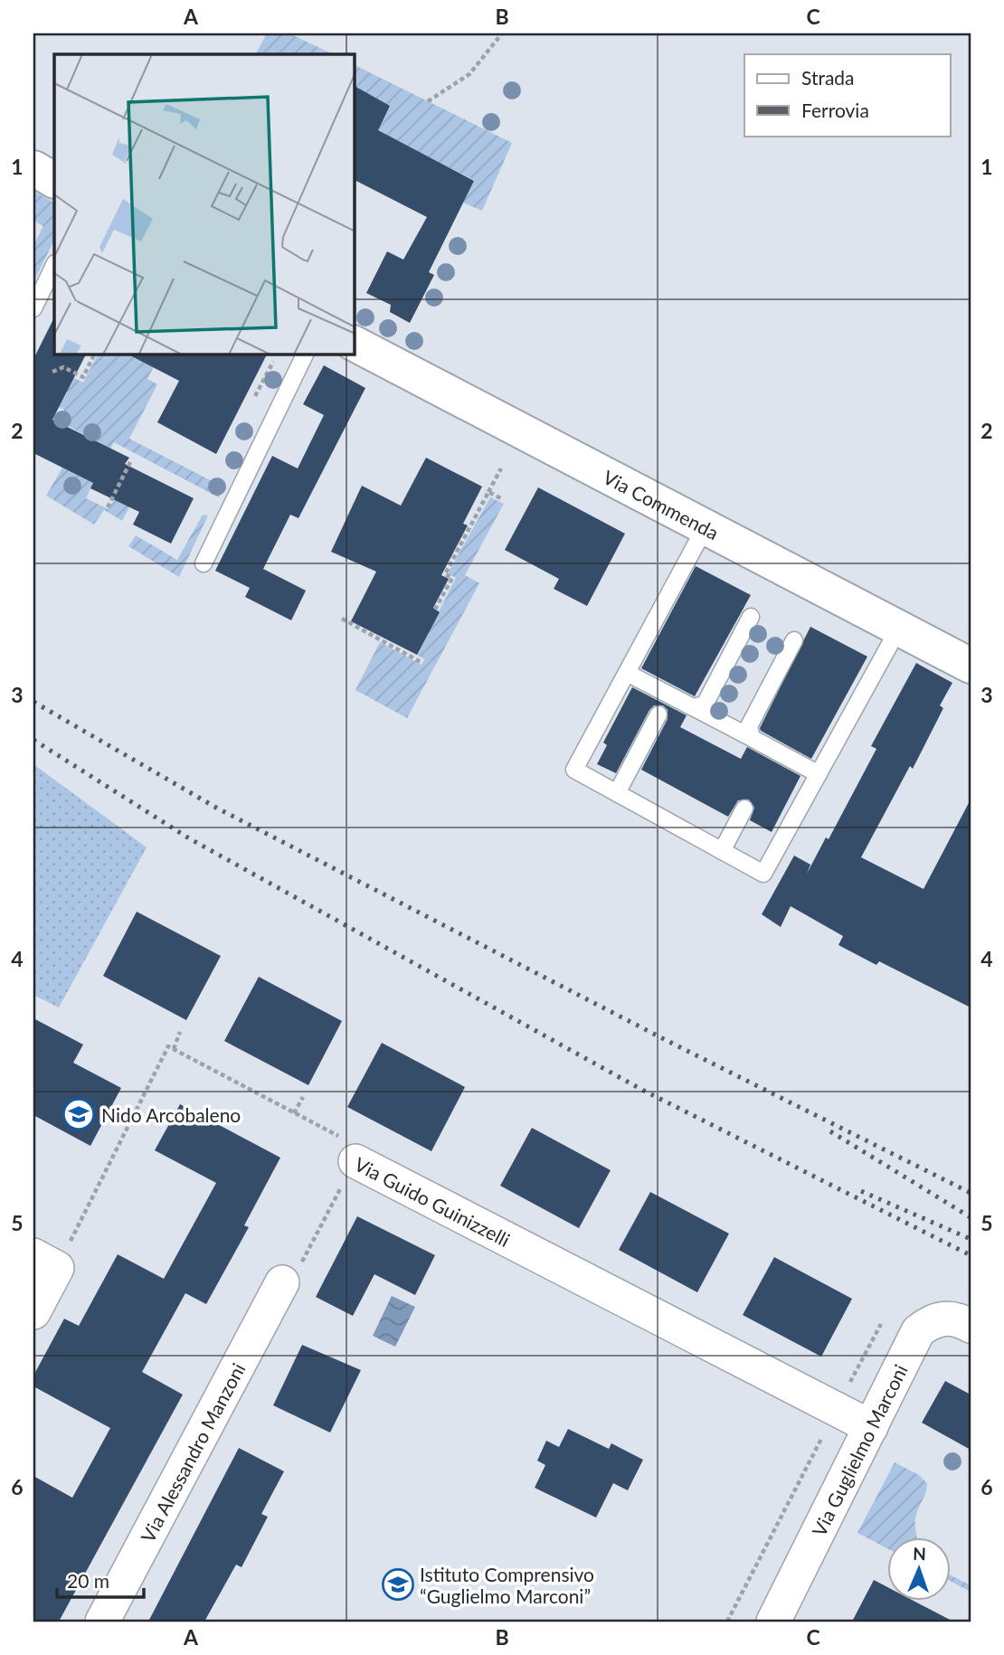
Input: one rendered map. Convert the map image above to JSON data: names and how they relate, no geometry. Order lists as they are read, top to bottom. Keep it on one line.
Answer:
{"streets":{"street":["Via Commenda","Via Guido Guinizzelli","Via Guglielmo Marconi","Via Alessandro Manzoni"]},"crossings":[["Via Guido Guinizzelli","Via Guglielmo Marconi"]],"places":{"school or university":["Nido Arcobaleno","Istituto Comprensivo “Guglielmo Marconi”"]},"legend":["Strada","Ferrovia"],"scale_bar":"20 m","north":"top","grid":{"columns":["A","B","C"],"rows":["1","2","3","4","5","6"]}}
